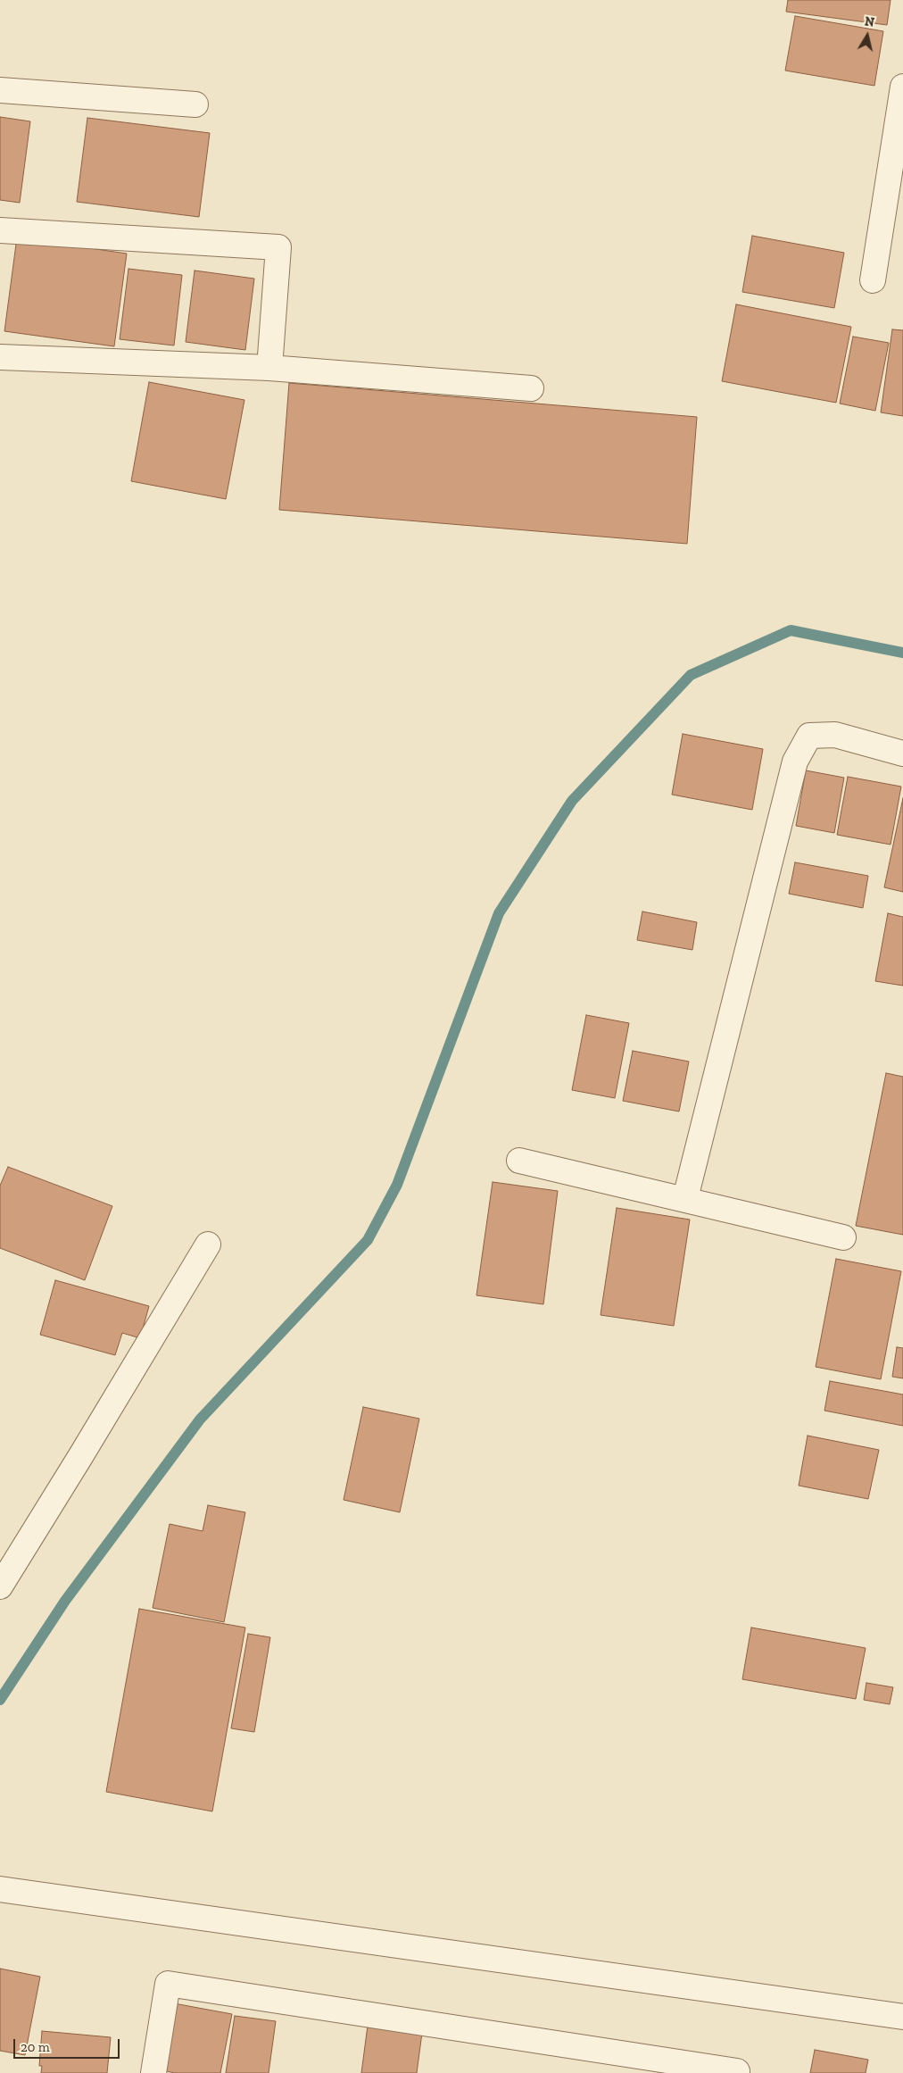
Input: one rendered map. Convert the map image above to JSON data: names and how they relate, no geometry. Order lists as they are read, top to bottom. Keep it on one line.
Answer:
{"scale_bar":"20 m","north":"top"}
